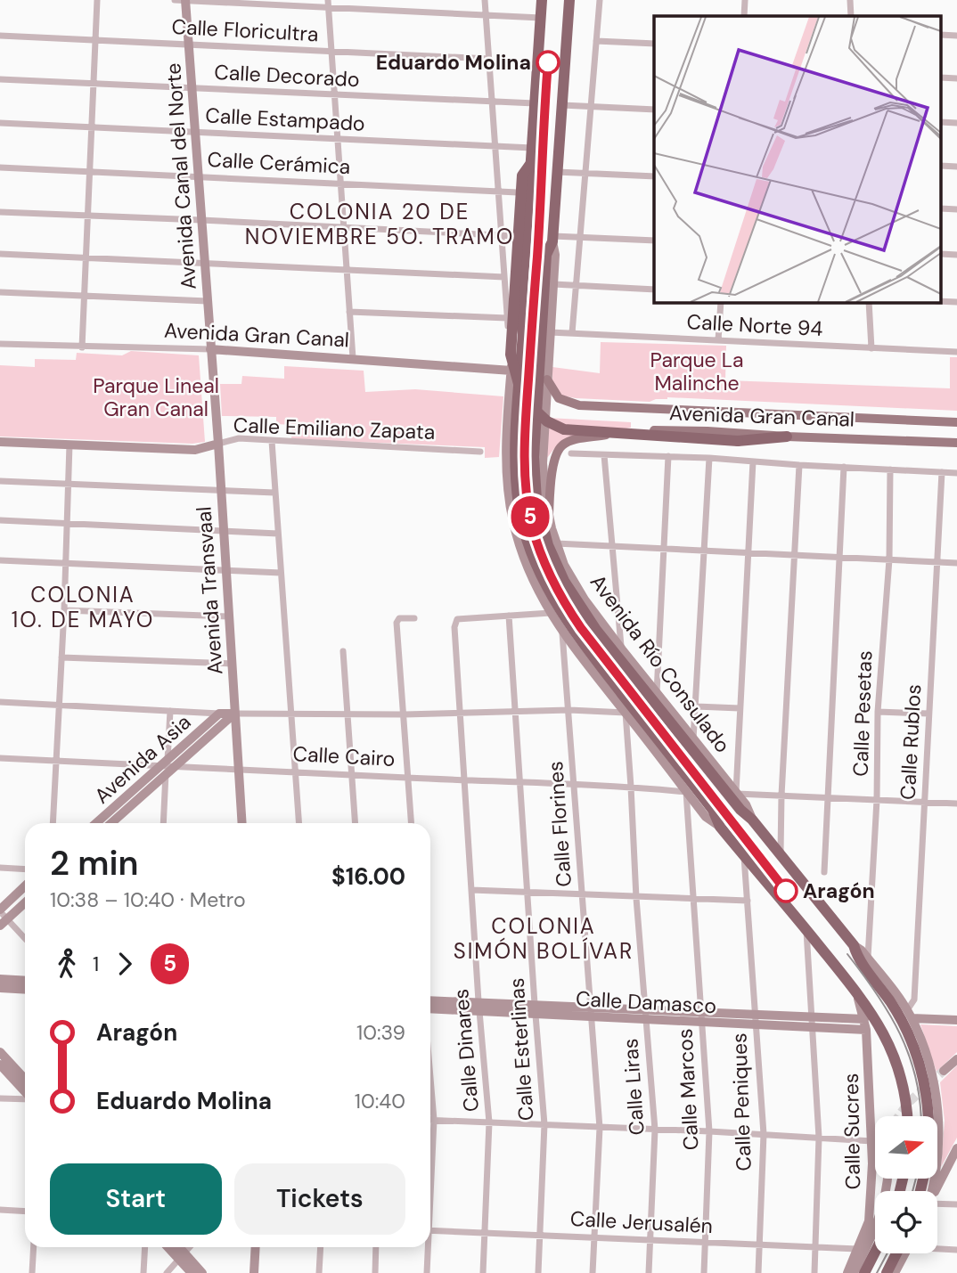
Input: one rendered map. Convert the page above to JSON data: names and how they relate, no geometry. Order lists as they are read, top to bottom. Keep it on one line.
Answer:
{"streets":{"highway":["Avenida Río Consulado"],"main road":["Avenida Canal del Norte","Avenida Gran Canal","Calle Emiliano Zapata","Avenida Transvaal","Avenida Asia","Calle Damasco","Calle Sucres"],"street":["Calle Floricultra","Calle Decorado","Calle Estampado","Calle Cerámica","Calle Norte 94","Calle Pesetas","Calle Rublos","Calle Cairo","Calle Florines","Calle Esterlinas","Calle Dinares","Calle Liras","Calle Marcos","Calle Peniques","Calle Jerusalén"]},"crossings":[["Calle Floricultra","Avenida Canal del Norte"],["Calle Decorado","Avenida Canal del Norte"],["Calle Estampado","Avenida Canal del Norte"],["Calle Cerámica","Avenida Canal del Norte"],["Avenida Canal del Norte","Avenida Gran Canal"],["Avenida Canal del Norte","Avenida Transvaal"],["Avenida Gran Canal","Avenida Transvaal"],["Avenida Gran Canal","Avenida Río Consulado"],["Calle Emiliano Zapata","Avenida Transvaal"],["Avenida Transvaal","Calle Cairo"],["Avenida Transvaal","Avenida Asia"],["Avenida Río Consulado","Calle Pesetas"],["Avenida Río Consulado","Calle Rublos"],["Calle Cairo","Avenida Asia"],["Calle Cairo","Calle Florines"],["Calle Cairo","Calle Esterlinas"],["Calle Cairo","Calle Dinares"],["Calle Cairo","Calle Liras"],["Calle Cairo","Calle Marcos"],["Calle Florines","Calle Damasco"],["Calle Florines","Calle Jerusalén"],["Calle Damasco","Calle Esterlinas"],["Calle Damasco","Calle Dinares"],["Calle Damasco","Calle Liras"],["Calle Damasco","Calle Marcos"],["Calle Damasco","Calle Peniques"],["Calle Damasco","Calle Sucres"],["Calle Esterlinas","Calle Dinares"],["Calle Esterlinas","Calle Jerusalén"],["Calle Dinares","Calle Jerusalén"],["Calle Liras","Calle Jerusalén"],["Calle Marcos","Calle Jerusalén"],["Calle Peniques","Calle Jerusalén"],["Calle Sucres","Calle Jerusalén"]],"districts":["COLONIA 20 DE NOVIEMBRE 5O. TRAMO","COLONIA 1O. DE MAYO","COLONIA SIMÓN BOLÍVAR"],"parks":["Parque La Malinche","Parque Lineal Gran Canal"],"places":["Eduardo Molina","Aragón"],"lines":["metro line 5"],"north":"right","page":{"on_map":"5","heading":["2 min","10:38 – 10:40 · Metro","$16.00"],"legs":["1","5"],"list":[{"name":"Aragón","value":"10:39"},{"name":"Eduardo Molina","value":"10:40"}],"buttons":["Start","Tickets"]}}
